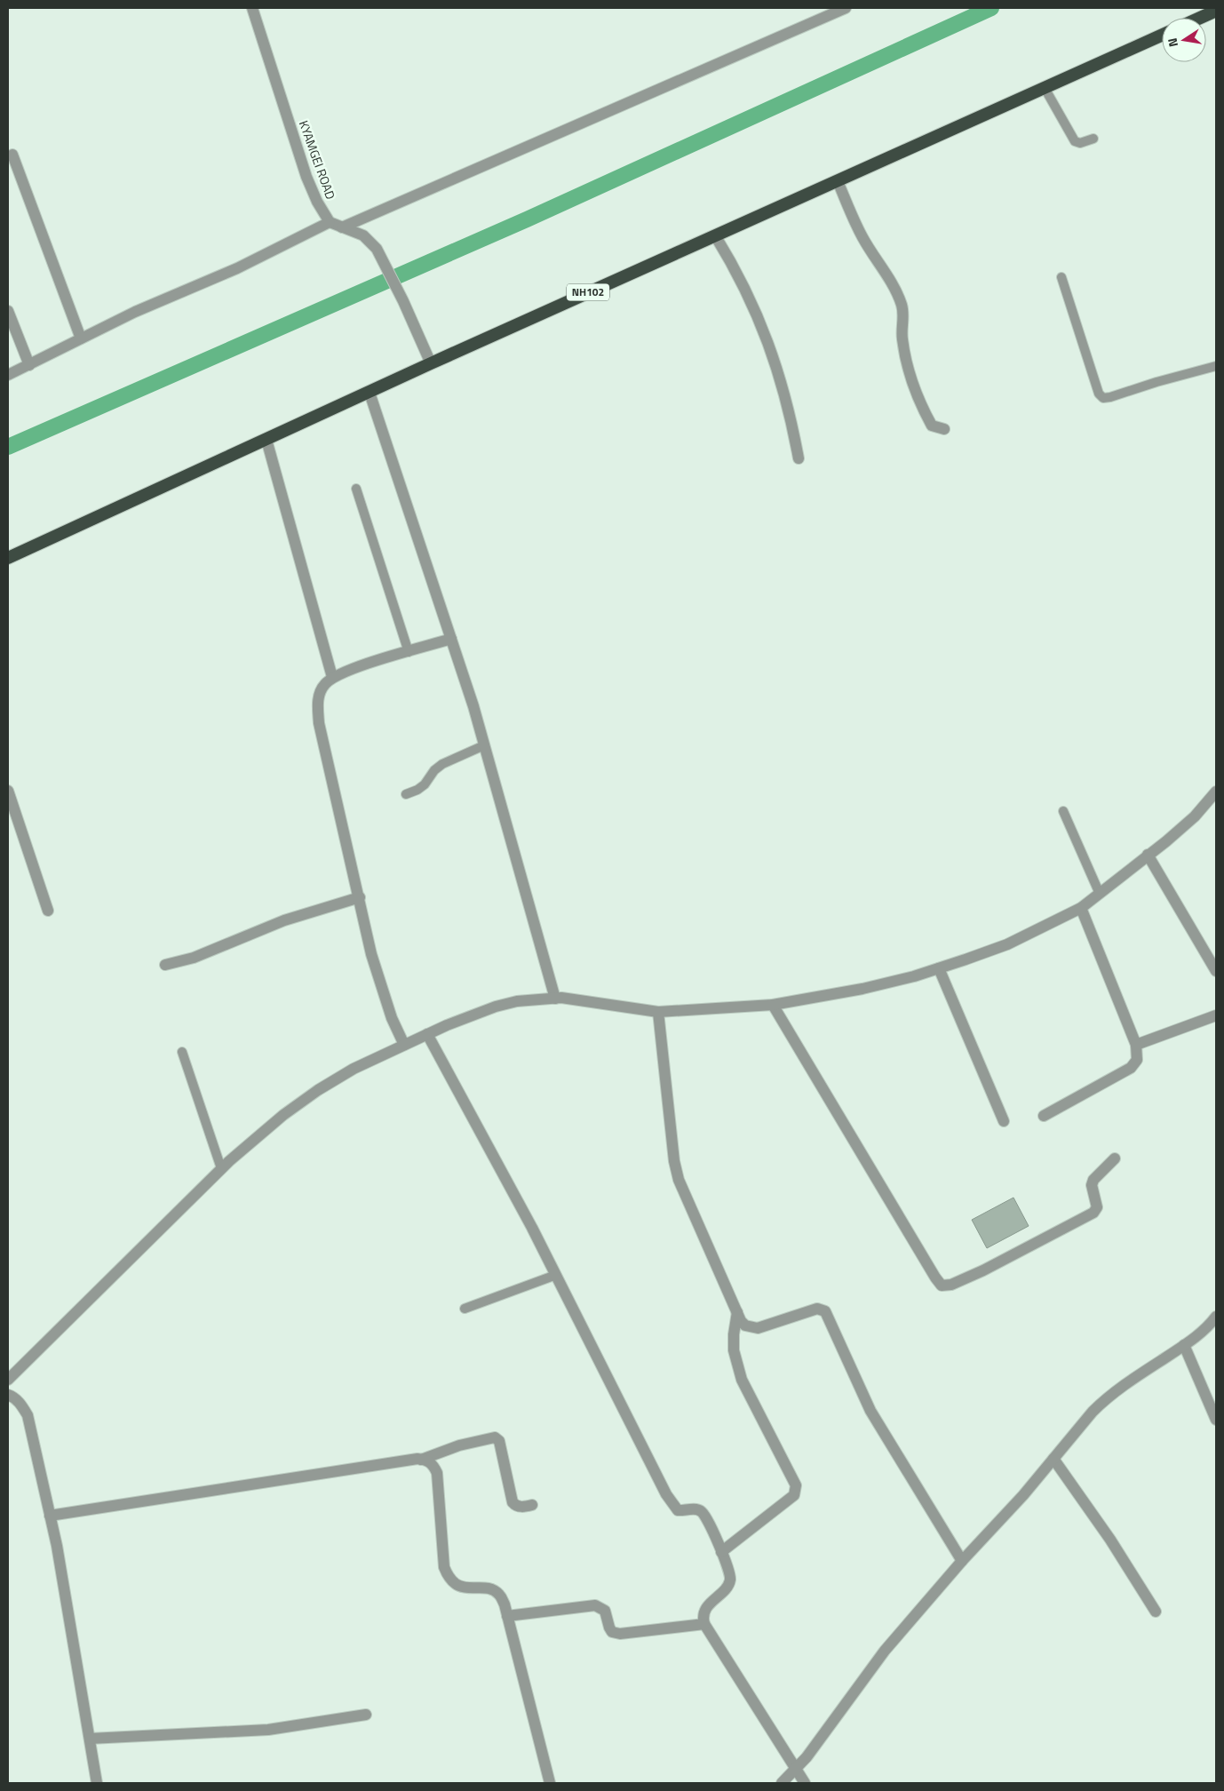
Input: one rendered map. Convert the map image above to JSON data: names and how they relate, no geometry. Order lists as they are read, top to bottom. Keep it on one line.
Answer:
{"streets":{"highway":["NH102"],"street":["KYAMGEI ROAD"]},"north":"left"}
